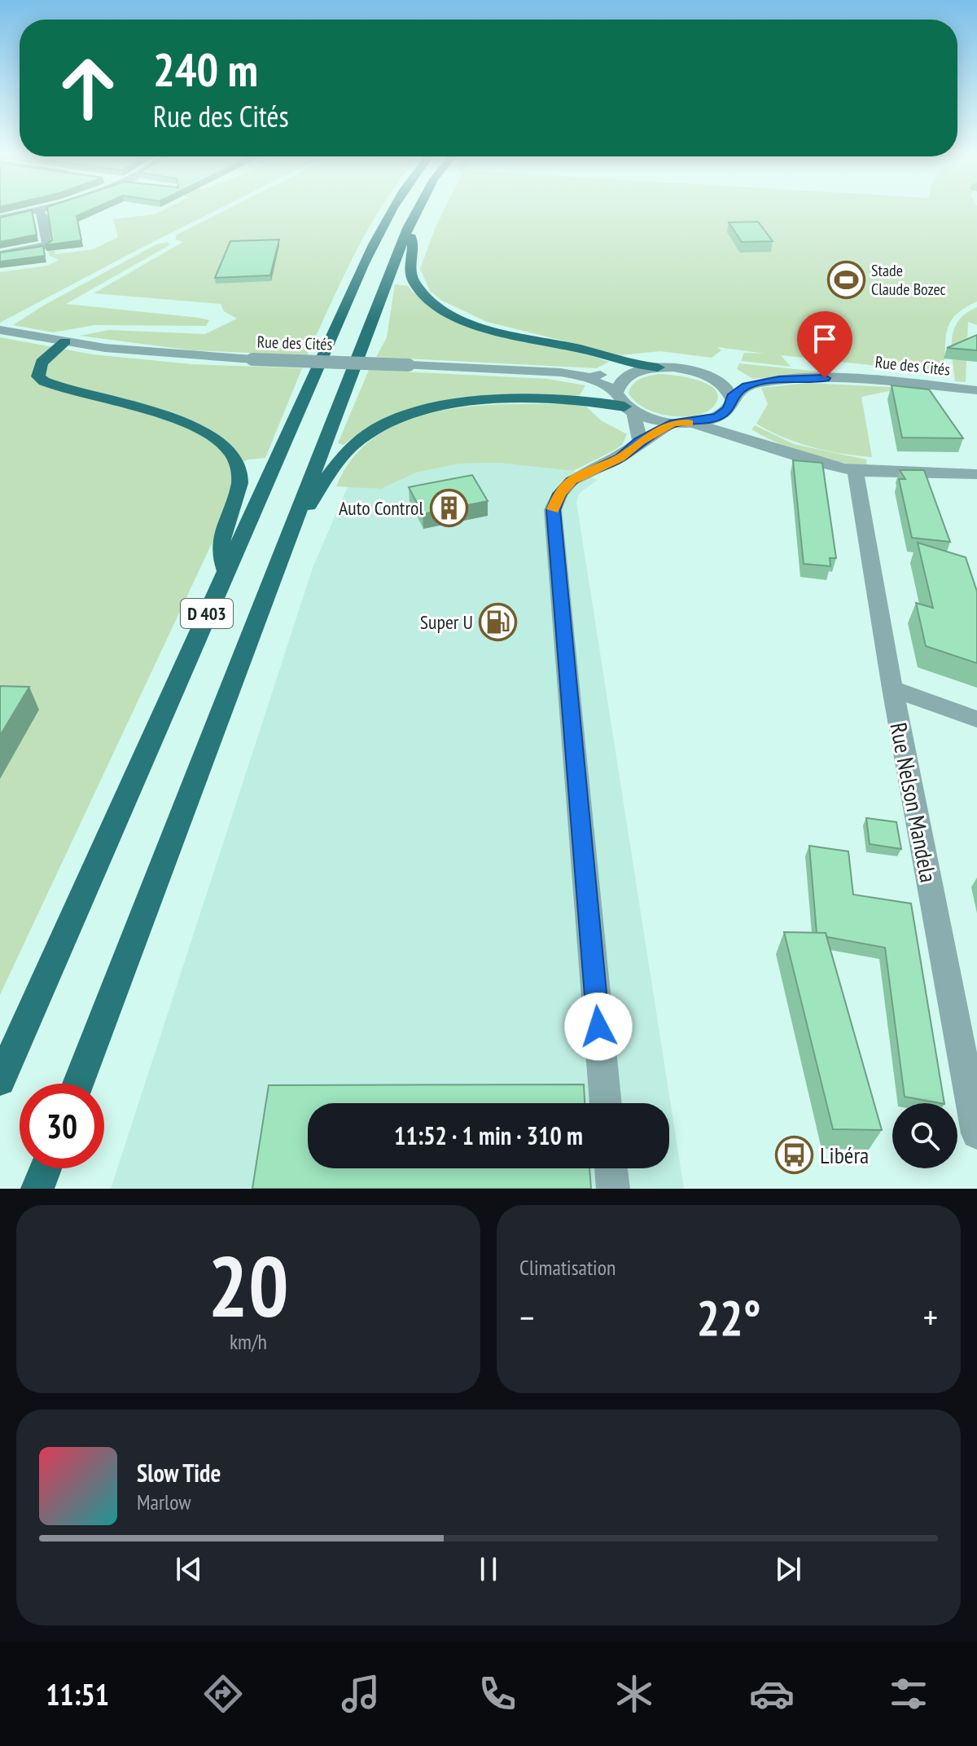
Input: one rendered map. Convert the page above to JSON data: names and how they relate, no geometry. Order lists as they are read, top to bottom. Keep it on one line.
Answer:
{"streets":{"main road":["D 403"],"street":["Rue des Cités","Rue Nelson Mandela"]},"places":{"sports":["Stade Claude Bozec"],"building":["Auto Control"],"fuel station":["Super U"],"bus stop":["Libéra"]},"page":{"turn":["240 m","Rue des Cités"],"limit":"30","trip":"11:52 · 1 min · 310 m","tile":[["20","km/h"],"Climatisation"],"heat":["−","22°","+"],"song":["Slow Tide","Marlow"],"tabs":"11:51"}}
